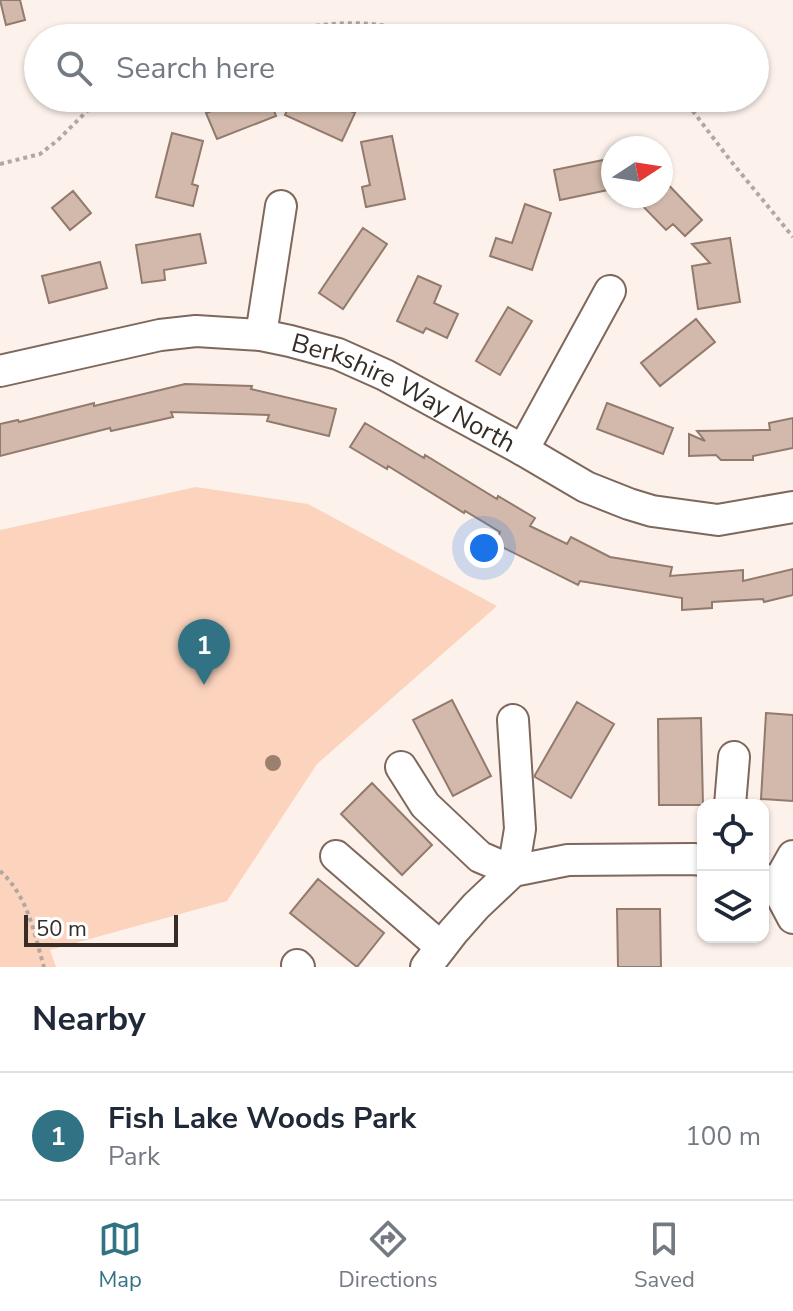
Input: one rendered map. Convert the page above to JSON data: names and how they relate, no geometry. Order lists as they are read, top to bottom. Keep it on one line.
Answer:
{"streets":{"street":["Berkshire Way North"]},"scale_bar":"50 m","north":"right","page":{"search":"Search here","pins":"1","scale":"50 m","heading":"Nearby","list":[{"mark":"1","name":"Fish Lake Woods Park","note":"Park","value":"100 m"}],"nav":["Map","Directions","Saved"]}}
